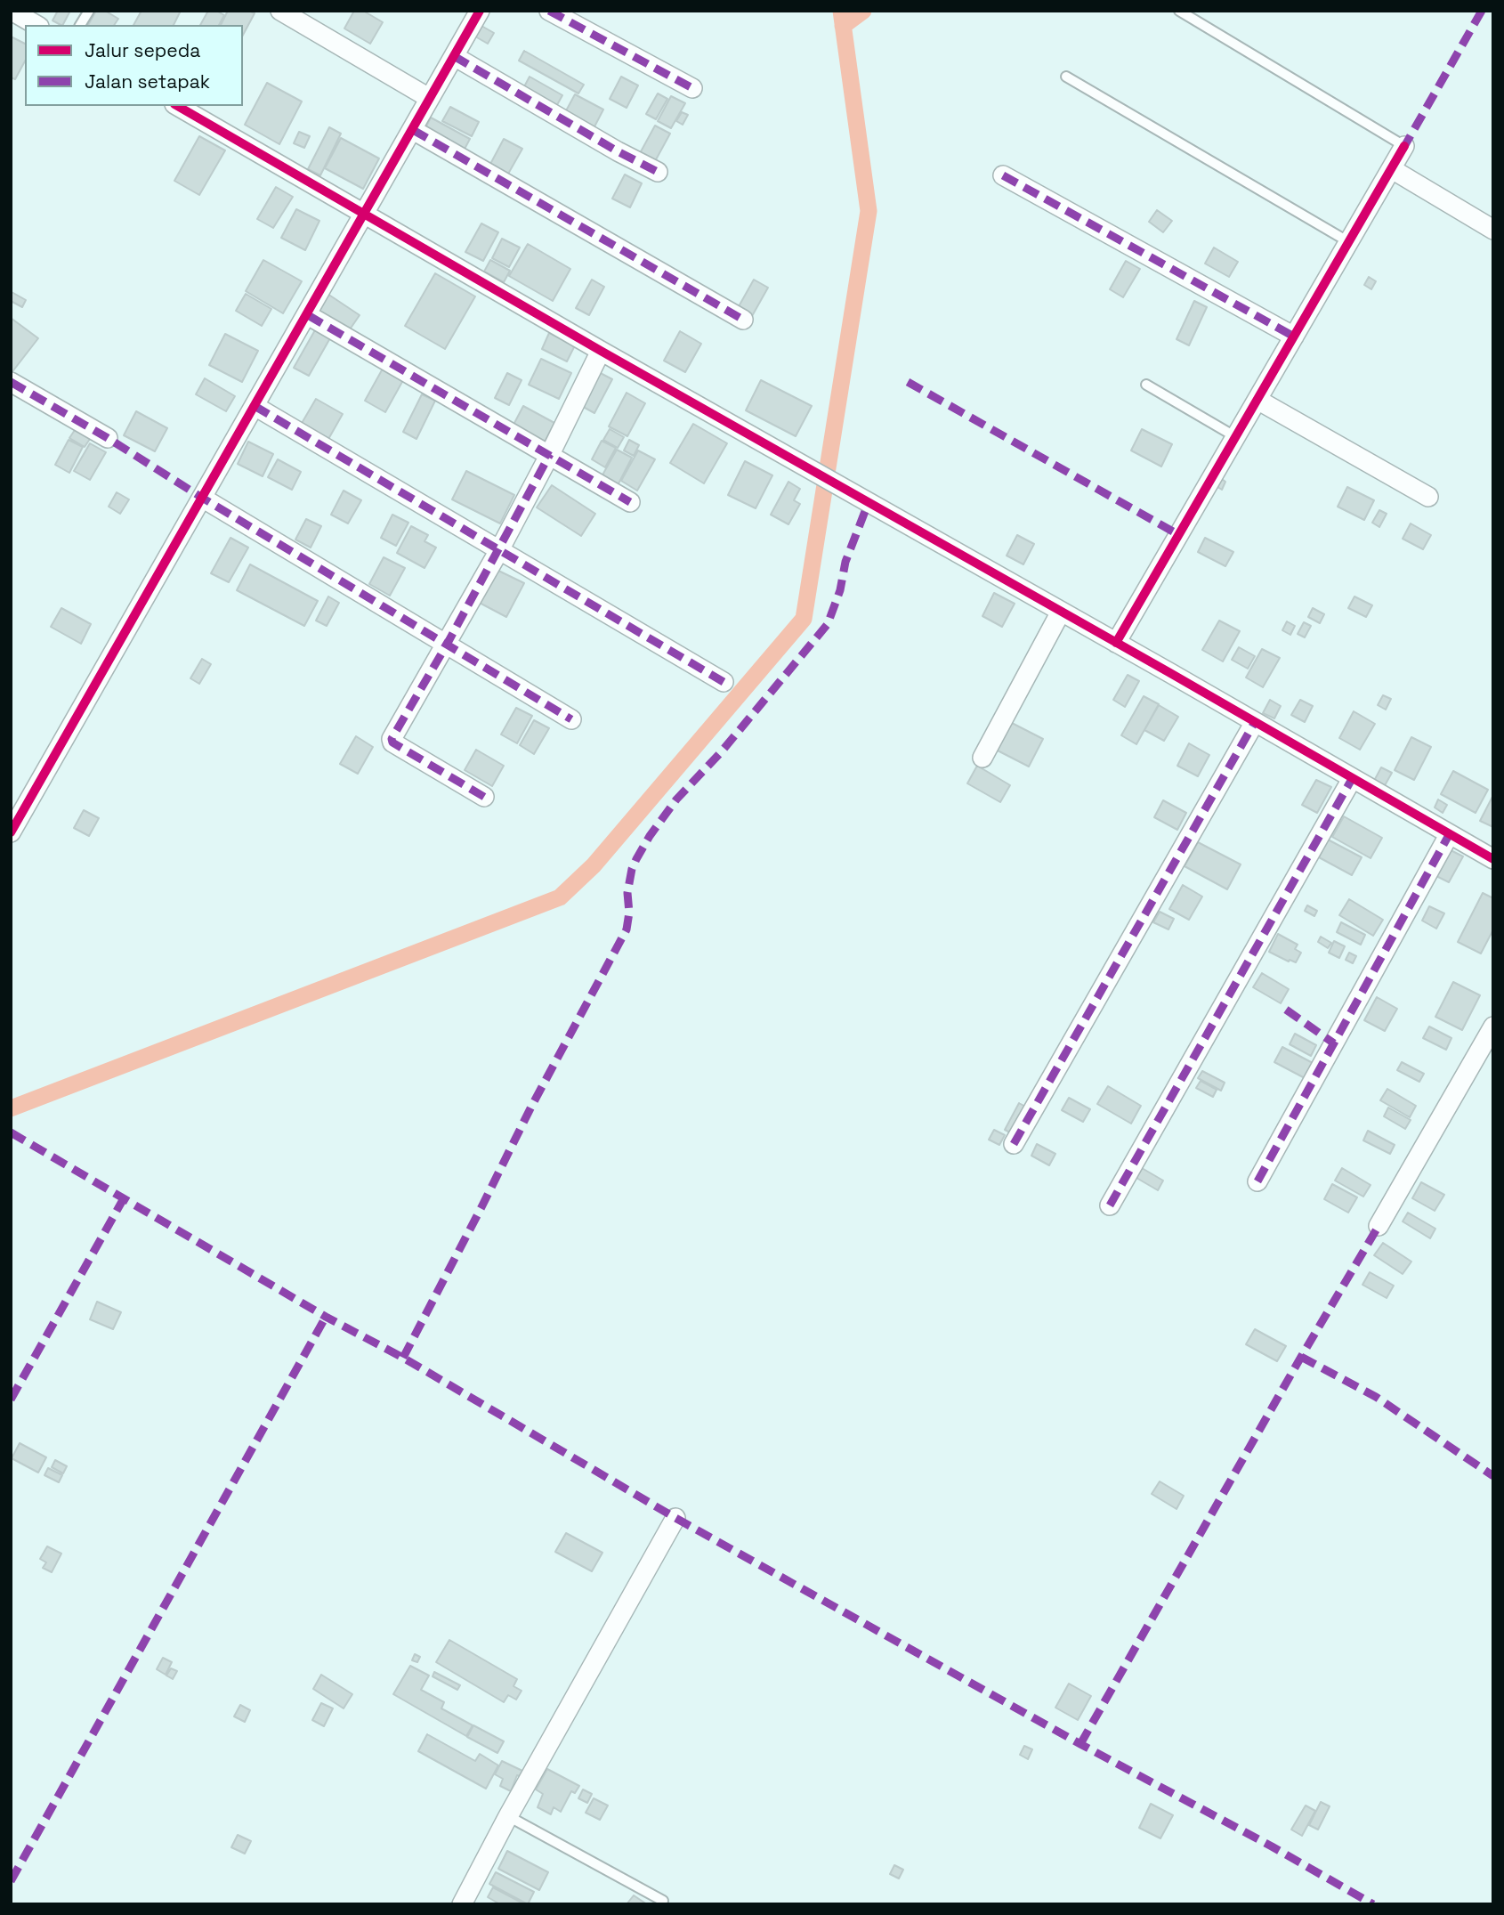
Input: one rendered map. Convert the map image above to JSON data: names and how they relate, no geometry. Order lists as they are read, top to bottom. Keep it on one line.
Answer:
{"legend":["Jalur sepeda","Jalan setapak"]}
